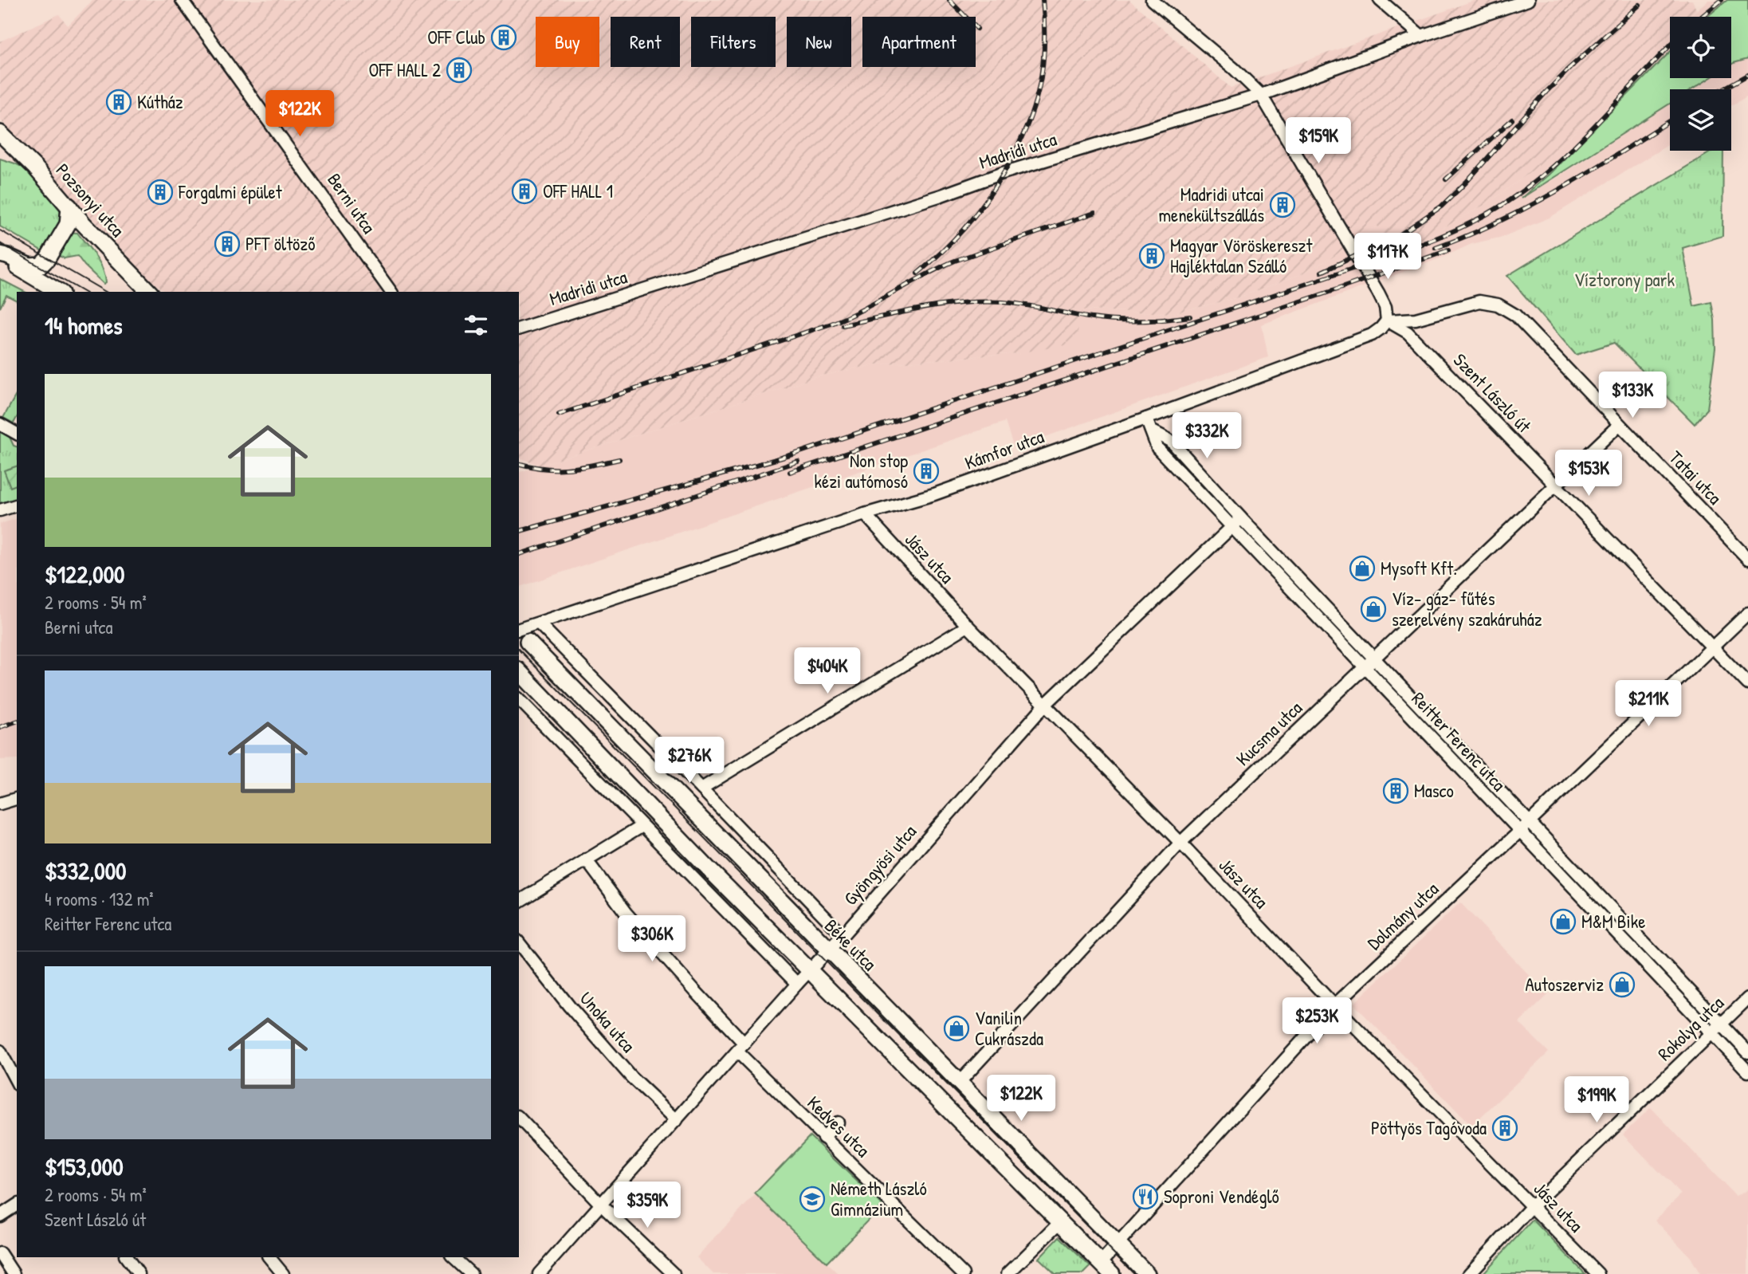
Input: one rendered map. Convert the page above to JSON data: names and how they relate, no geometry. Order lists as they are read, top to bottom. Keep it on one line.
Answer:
{"streets":{"main road":["Pozsonyi utca","Béke utca"],"street":["Madridi utca","Berni utca","Szent László út","Kámfor utca","Tatai utca","Jász utca","Kucsma utca","Reitter Ferenc utca","Gyöngyösi utca","Dolmány utca","Unoka utca","Rokolya utca","Kedves utca"]},"crossings":[["Szent László út","Kámfor utca"],["Szent László út","Tatai utca"],["Szent László út","Kucsma utca"],["Szent László út","Dolmány utca"],["Kámfor utca","Tatai utca"],["Kámfor utca","Jász utca"],["Kámfor utca","Reitter Ferenc utca"],["Kámfor utca","Béke utca"],["Tatai utca","Kucsma utca"],["Jász utca","Kucsma utca"],["Jász utca","Gyöngyösi utca"],["Jász utca","Dolmány utca"],["Jász utca","Rokolya utca"],["Kucsma utca","Reitter Ferenc utca"],["Kucsma utca","Béke utca"],["Reitter Ferenc utca","Gyöngyösi utca"],["Reitter Ferenc utca","Dolmány utca"],["Reitter Ferenc utca","Rokolya utca"],["Gyöngyösi utca","Béke utca"],["Gyöngyösi utca","Unoka utca"],["Gyöngyösi utca","Kedves utca"],["Dolmány utca","Béke utca"]],"parks":["Víztorony park"],"places":{"building":["OFF Club","OFF HALL 2","Kútház","OFF HALL 1","Forgalmi épület","Madridi utcai menekültszállás","PFT öltöző","Magyar Vöröskereszt Hajléktalan Szálló","Non stop kézi autómosó","Masco","Pöttyös Tagóvoda"],"shop":["Mysoft Kft.","Víz- gáz- fűtés szerelvény szakáruház","M&M Bike","Autoszerviz","Vanilin Cukrászda"],"restaurant":["Soproni Vendéglő"],"school or university":["Németh László Gimnázium"]},"page":{"chip":["Buy","Rent","Filters","New","Apartment"],"price":["$122K","$159K","$117K","$133K","$332K","$153K","$404K","$211K","$276K","$306K","$253K","$122K","$199K","$359K"],"heading":"14 homes","list":[{"name":"$122,000","note":"2 rooms · 54 m² · Berni utca"},{"name":"$332,000","note":"4 rooms · 132 m² · Reitter Ferenc utca"},{"name":"$153,000","note":"2 rooms · 54 m² · Szent László út"}]}}
